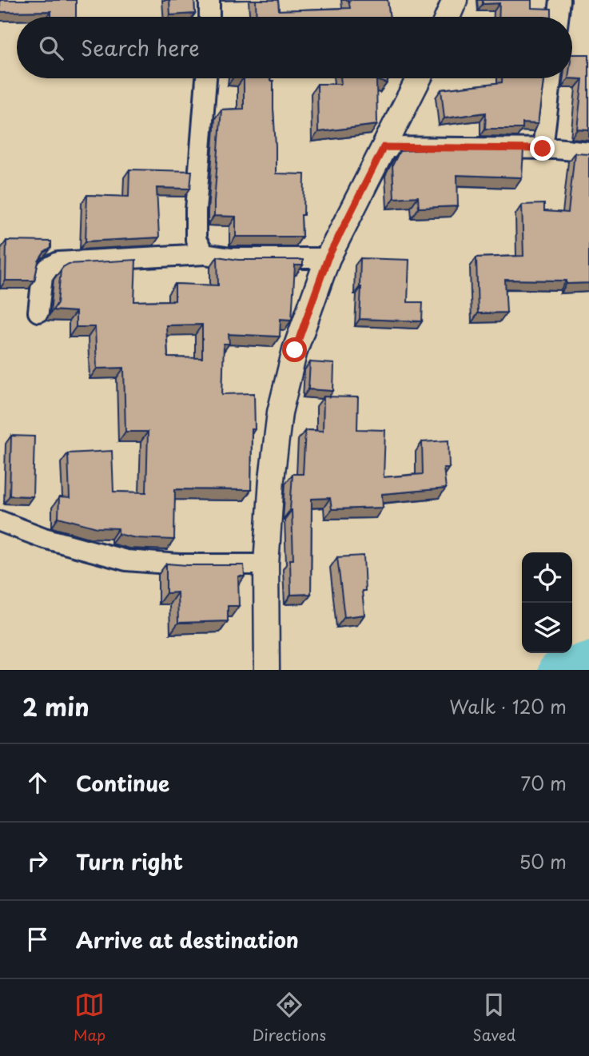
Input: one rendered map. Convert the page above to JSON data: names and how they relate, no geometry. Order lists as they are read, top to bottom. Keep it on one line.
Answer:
{"page":{"search":"Search here","heading":["2 min","Walk · 120 m"],"list":[["Continue","70 m"],["Turn right","50 m"],"Arrive at destination"],"nav":["Map","Directions","Saved"]}}
